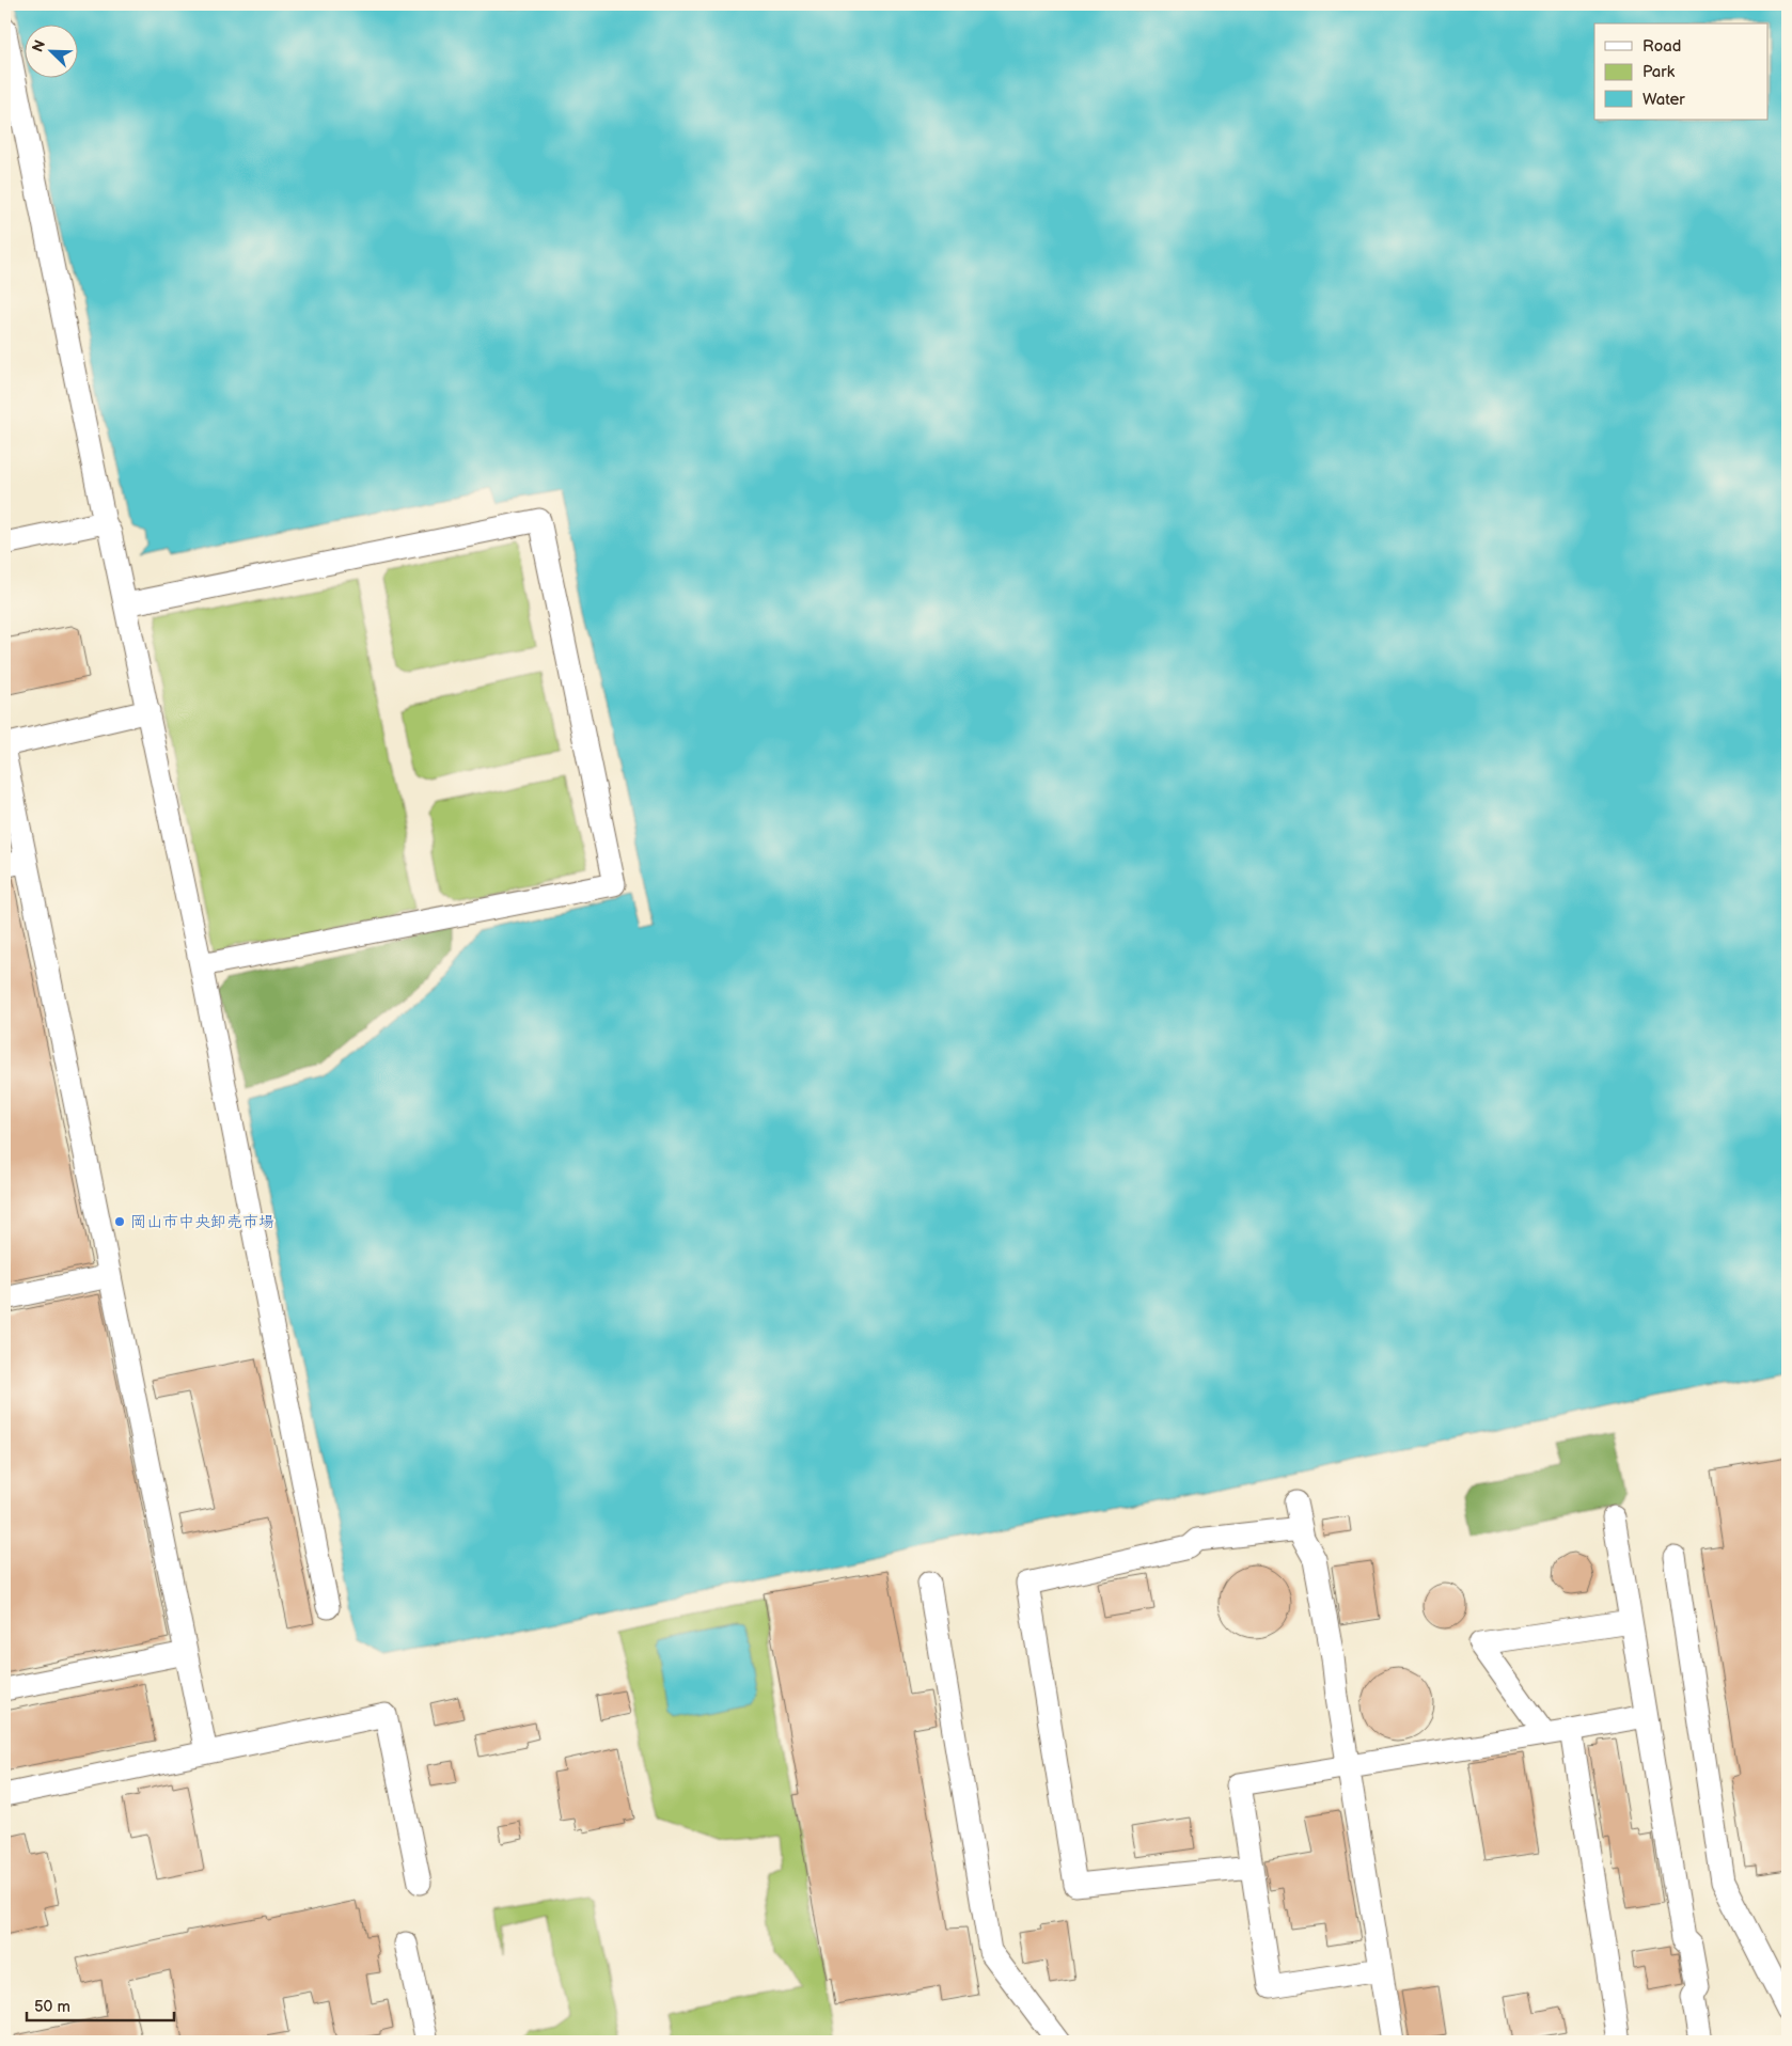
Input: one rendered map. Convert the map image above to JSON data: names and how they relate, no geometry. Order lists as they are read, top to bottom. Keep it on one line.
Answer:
{"places":["岡山市中央卸売市場"],"legend":["Road","Park","Water"],"scale_bar":"50 m","north":"top left"}
